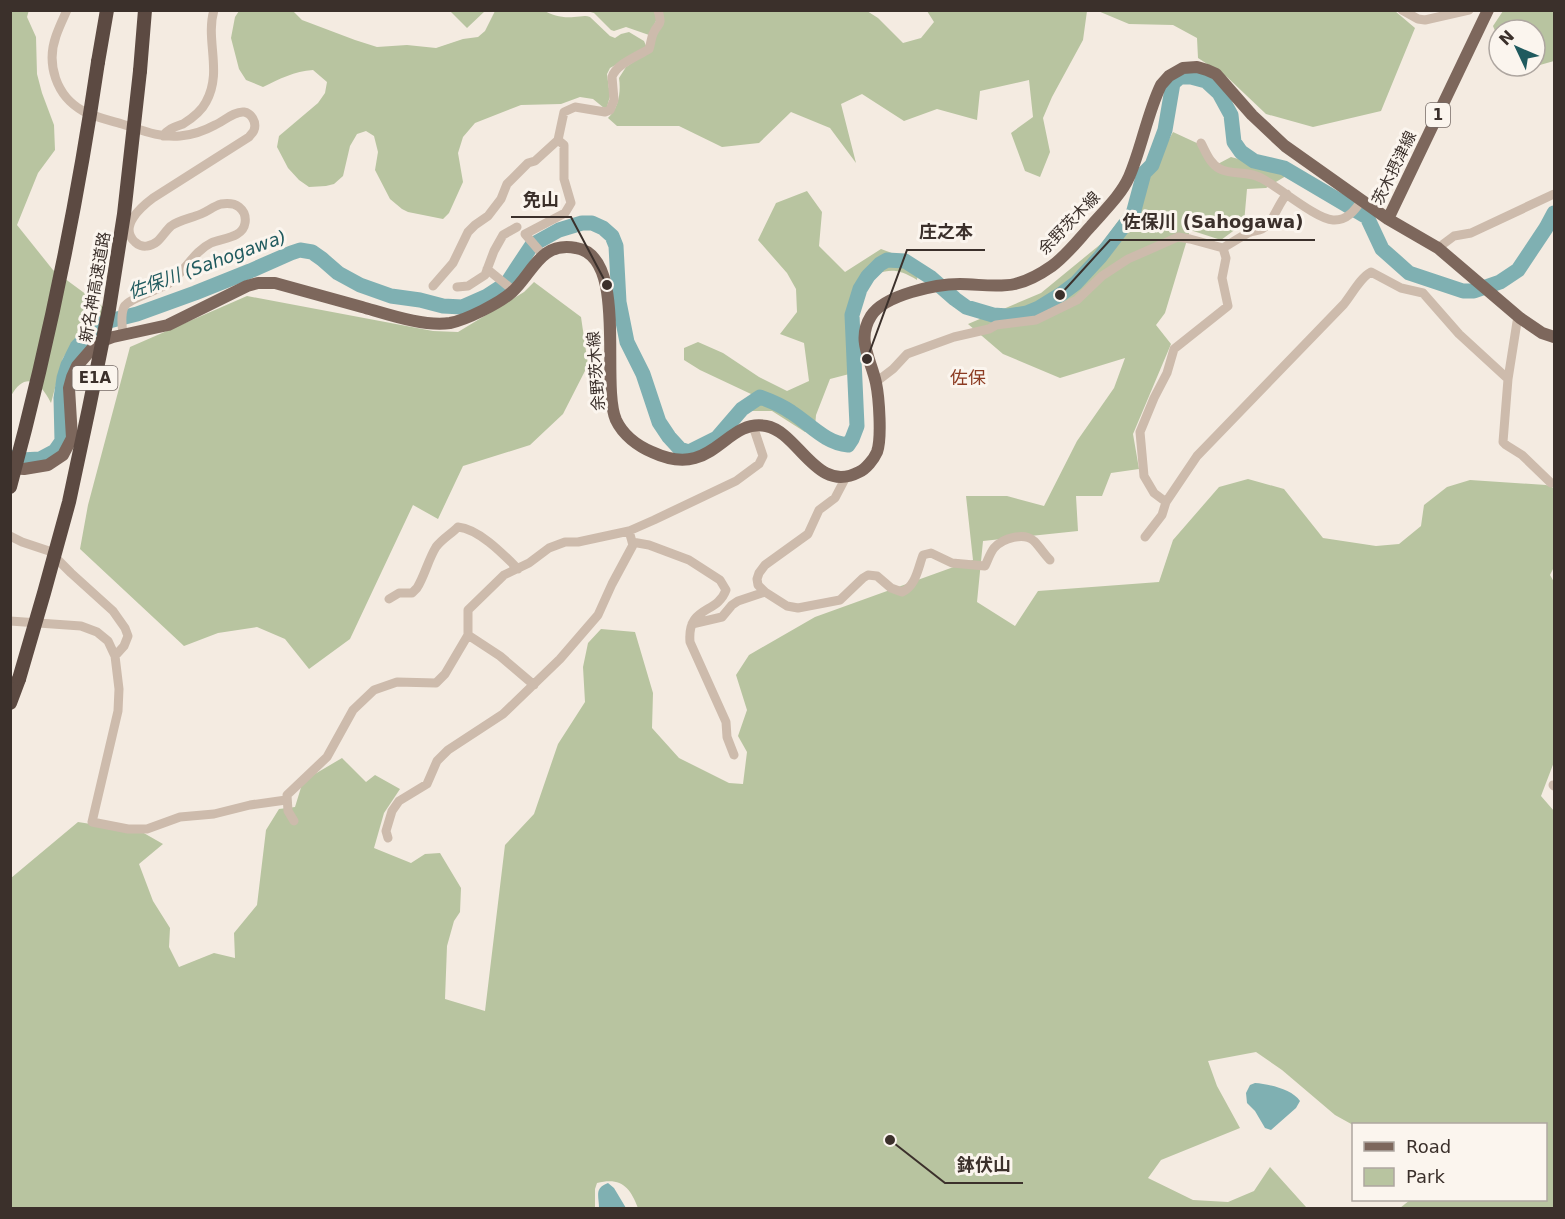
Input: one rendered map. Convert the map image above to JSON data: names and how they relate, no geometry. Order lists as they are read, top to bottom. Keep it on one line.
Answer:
{"streets":{"highway":["新名神高速道路","E1A"],"main road":["1","茨木摂津線","余野茨木線"]},"crossings":[["茨木摂津線","余野茨木線"]],"districts":["佐保"],"water":["佐保川 (Sahogawa)"],"places":["免山","佐保川 (Sahogawa)","庄之本","鉢伏山"],"legend":["Road","Park"],"north":"top left"}
